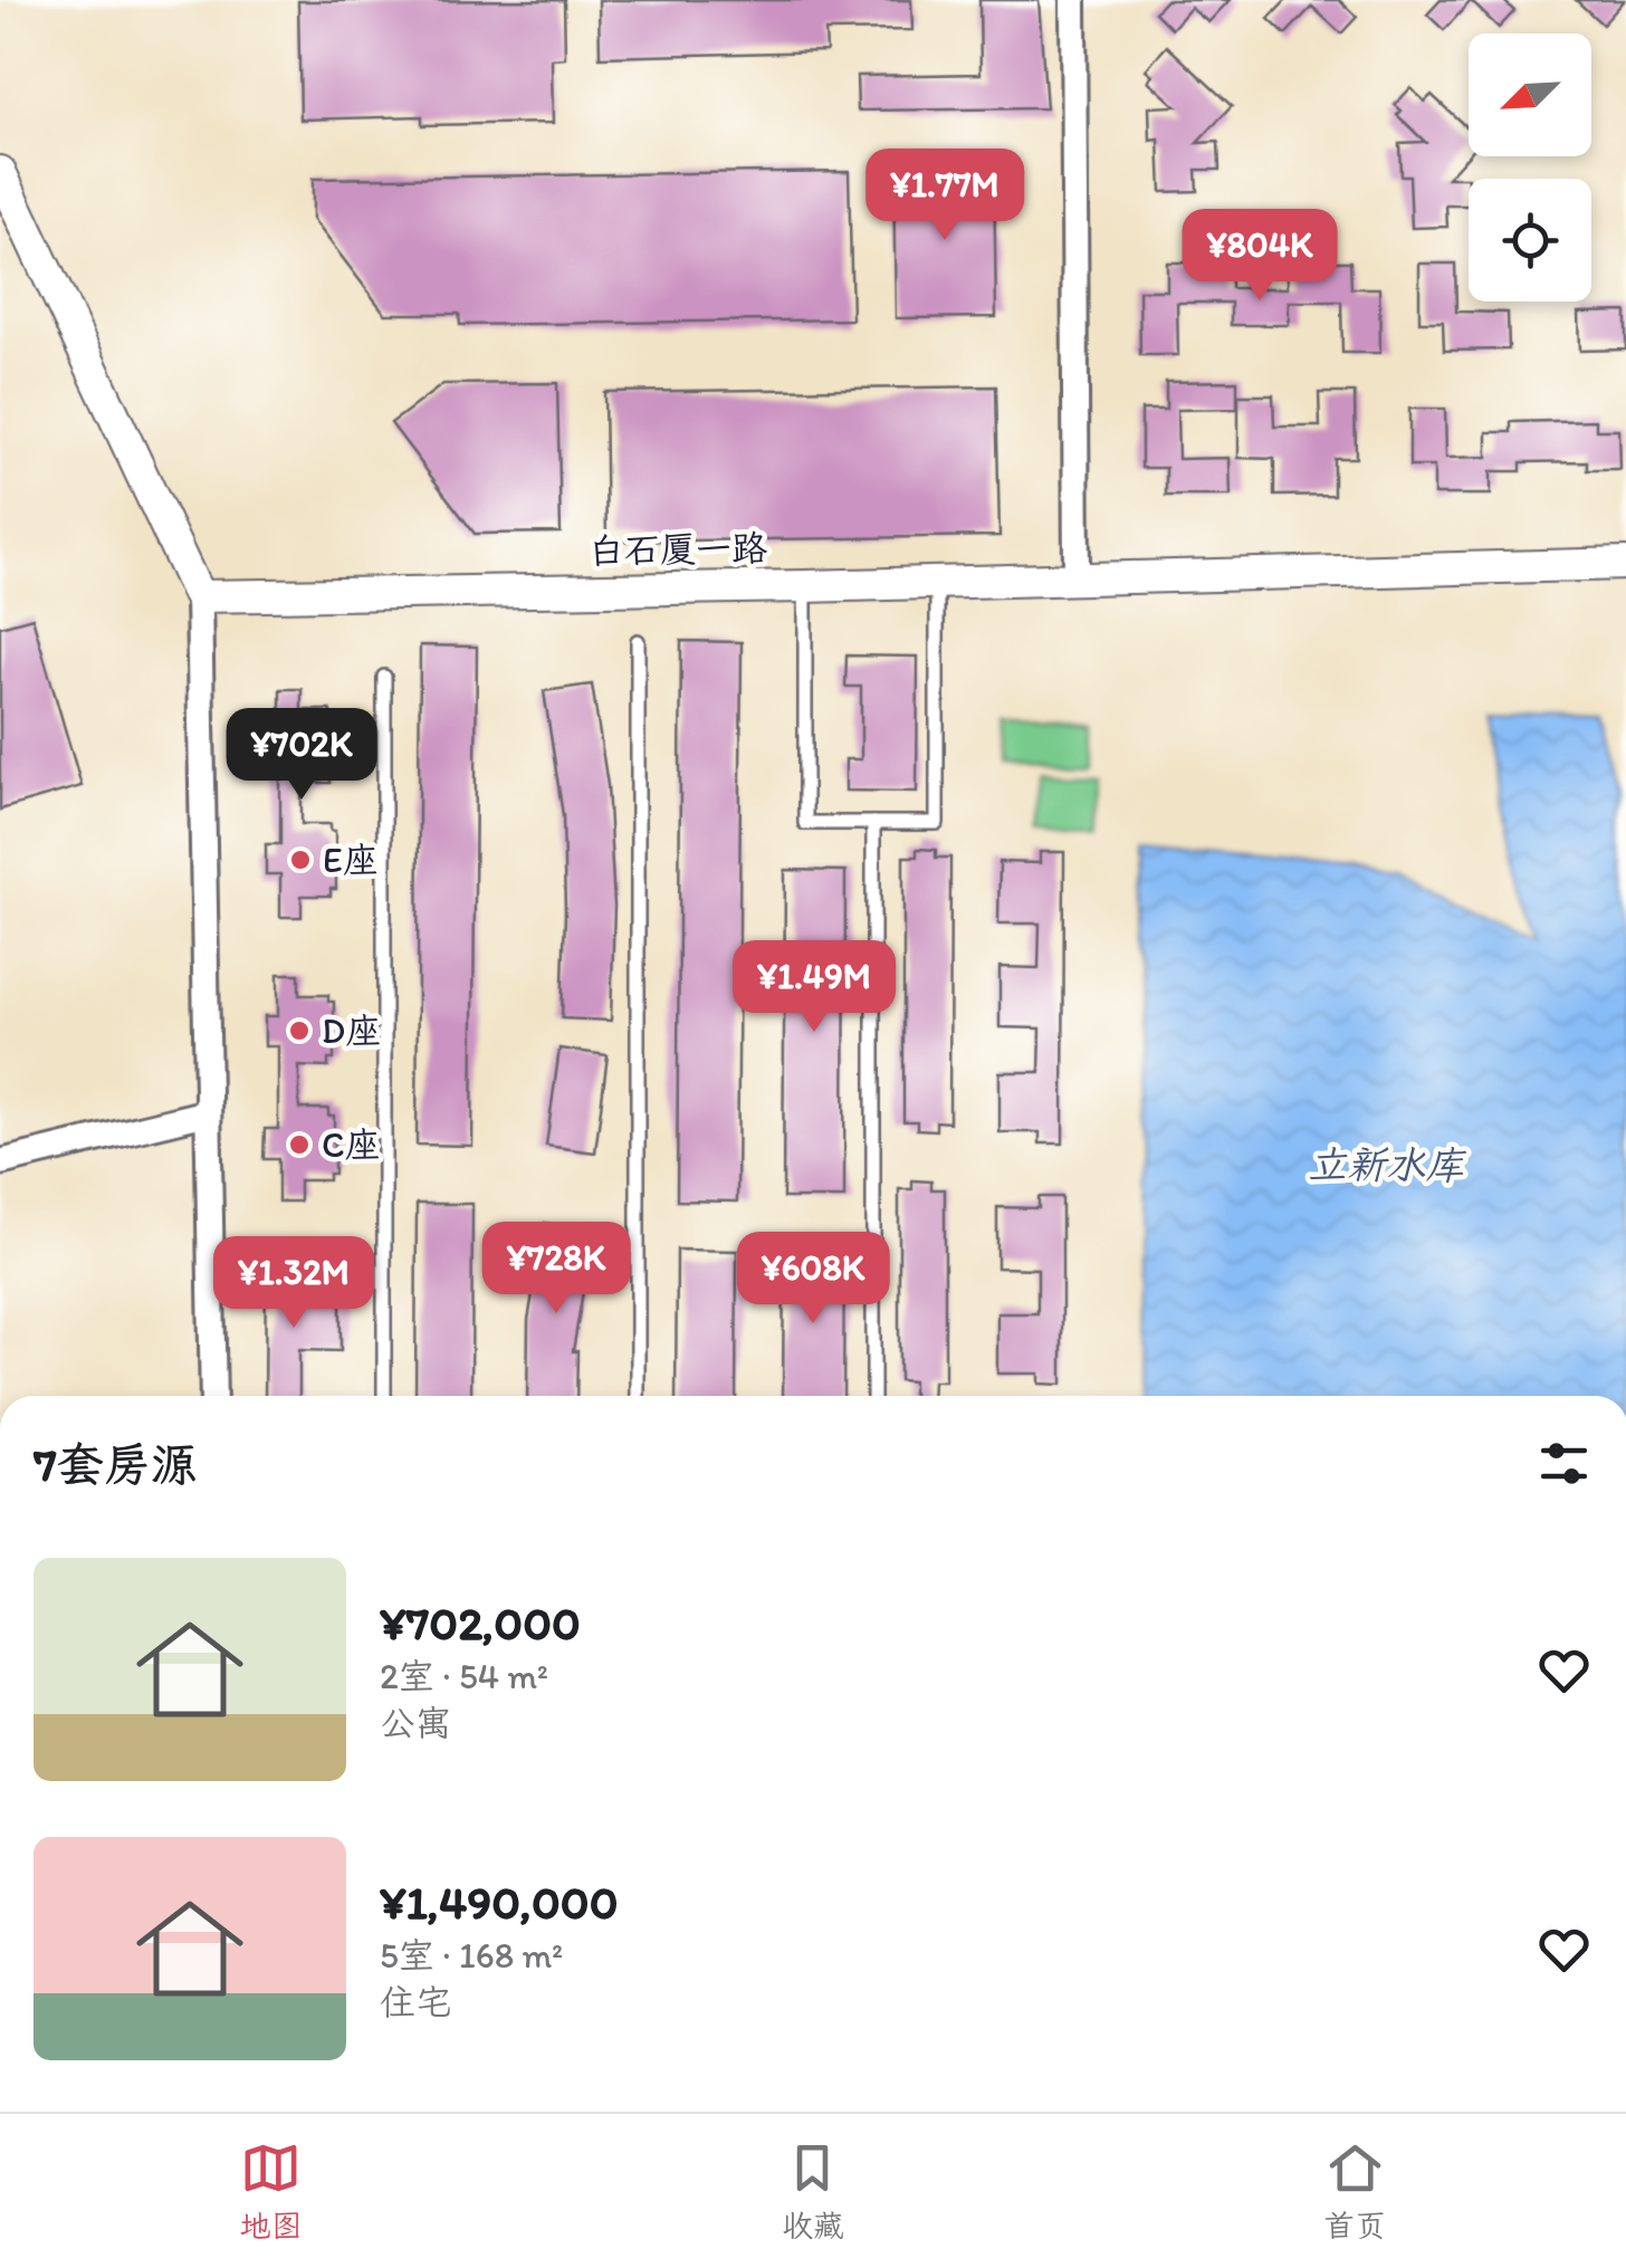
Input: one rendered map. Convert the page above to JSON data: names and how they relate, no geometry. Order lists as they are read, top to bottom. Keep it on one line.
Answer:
{"streets":{"street":["白石厦一路"]},"water":["立新水库"],"places":["E座","D座","C座"],"north":"bottom left","page":{"price":["¥1.77M","¥804K","¥702K","¥1.49M","¥728K","¥608K","¥1.32M"],"heading":"7套房源","list":[{"name":"¥702,000","note":"2室 · 54 m² · 公寓"},{"name":"¥1,490,000","note":"5室 · 168 m² · 住宅"}],"tabs":["地图","收藏","首页"]}}
